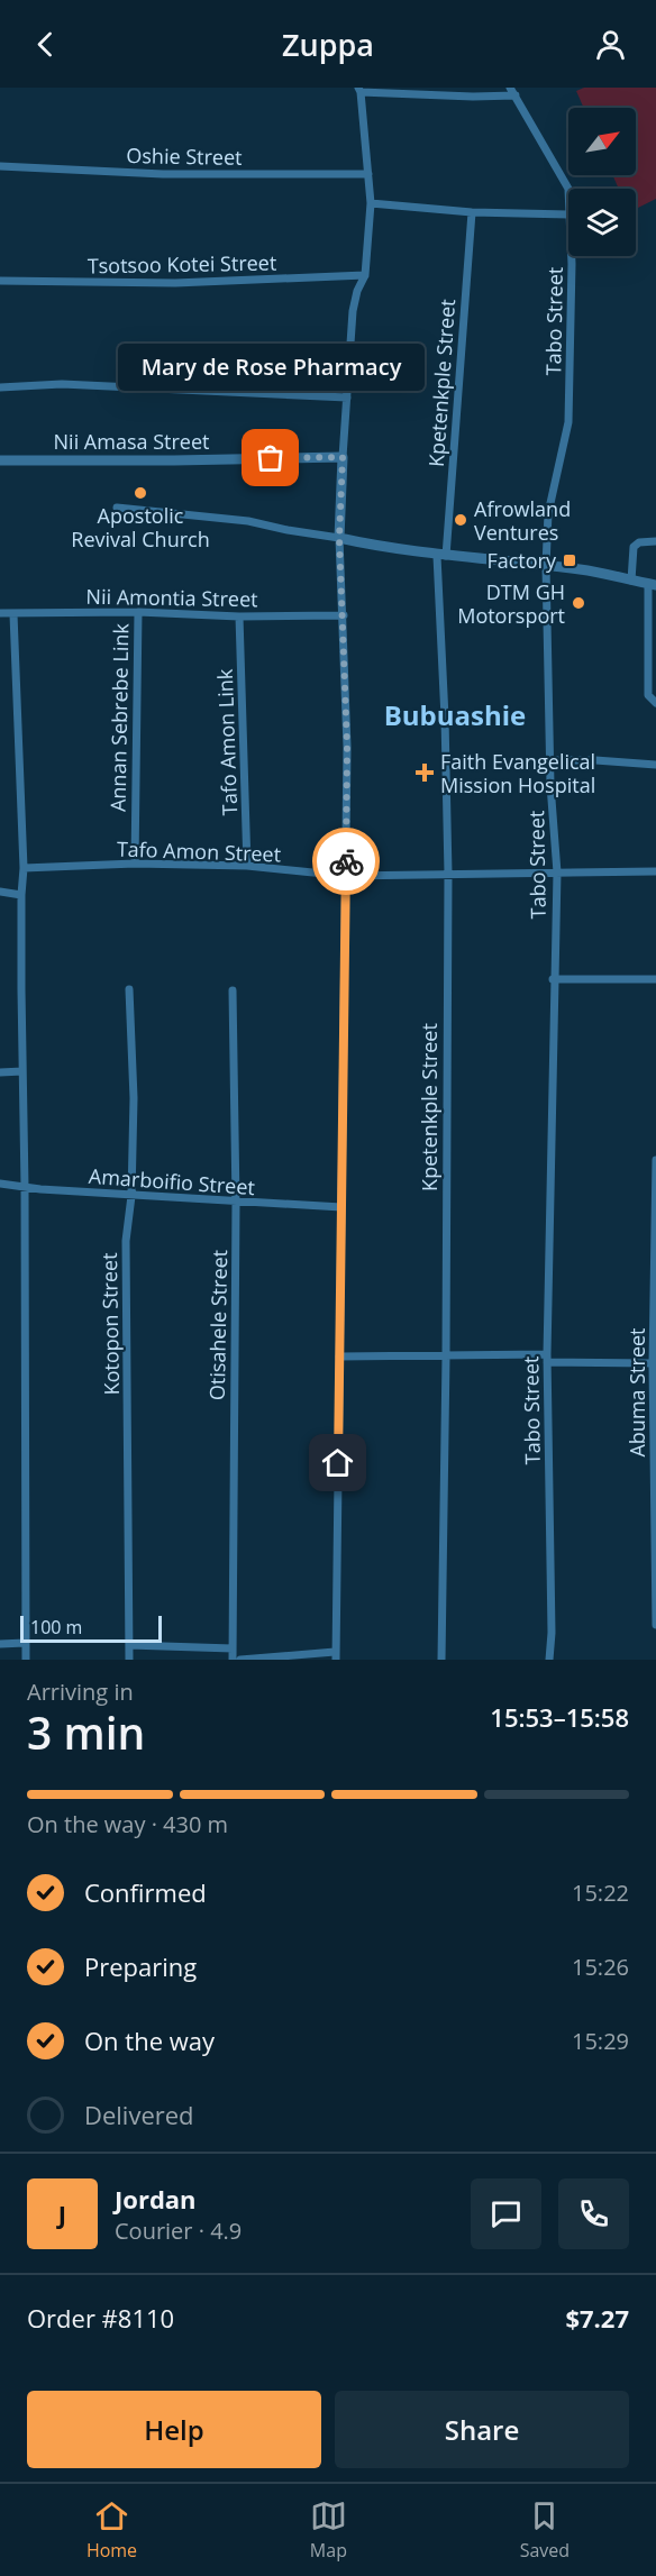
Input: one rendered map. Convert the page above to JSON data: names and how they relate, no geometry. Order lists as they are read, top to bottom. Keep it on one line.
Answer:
{"streets":{"street":["Oshie Street","Tsotsoo Kotei Street","Tabo Street","Kpetenkple Street","Nii Amasa Street","Nii Amontia Street","Annan Sebrebe Link","Tafo Amon Link","Tafo Amon Street","Amarboifio Street","Kotopon Street","Otisahele Street","Abuma Street"]},"crossings":[["Tabo Street","Tafo Amon Street"],["Kpetenkple Street","Tafo Amon Street"],["Nii Amontia Street","Annan Sebrebe Link"],["Nii Amontia Street","Tafo Amon Link"],["Annan Sebrebe Link","Tafo Amon Street"],["Tafo Amon Link","Tafo Amon Street"],["Amarboifio Street","Kotopon Street"],["Amarboifio Street","Otisahele Street"]],"districts":["Bubuashie"],"places":{"other":["Mary de Rose Pharmacy","Apostolic Revival Church","Afrowland Ventures","DTM GH Motorsport"],"transit":["Factory"],"health":["Faith Evangelical Mission Hospital"]},"scale_bar":"100 m","north":"top right","page":{"header":"Zuppa","bubble":"Mary de Rose Pharmacy","scale":"100 m","heading":["3 min","Arriving in","15:53–15:58"],"panel":["Jordan","Courier · 4.9","Order #8110","$7.27"],"bar":"On the way · 430 m","list":[["Confirmed","15:22"],["Preparing","15:26"],["On the way","15:29"],"Delivered"],"round":"J","buttons":["Help","Share"],"tabs":["Home","Map","Saved"]}}
